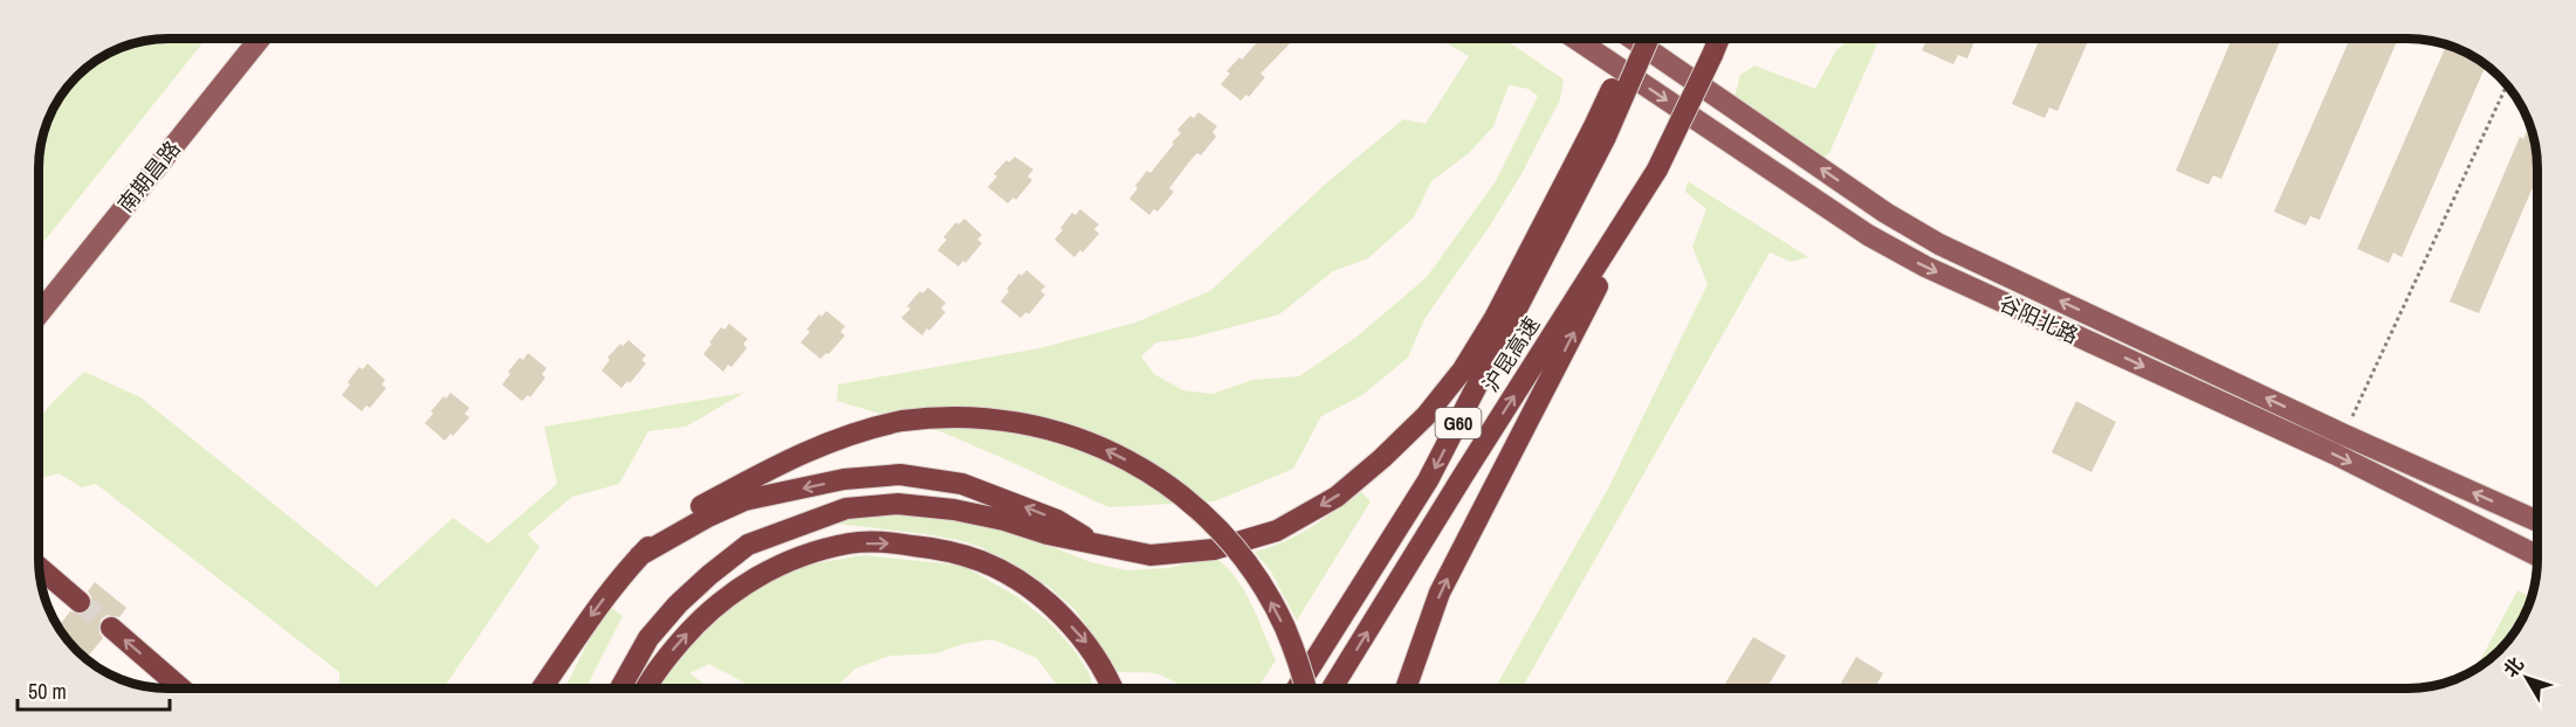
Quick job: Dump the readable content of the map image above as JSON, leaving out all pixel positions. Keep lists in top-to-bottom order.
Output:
{
  "streets": {
    "highway": ["沪昆高速", "G60"],
    "main road": ["南期昌路", "谷阳北路"]
  },
  "scale_bar": "50 m",
  "north": "top left"
}
